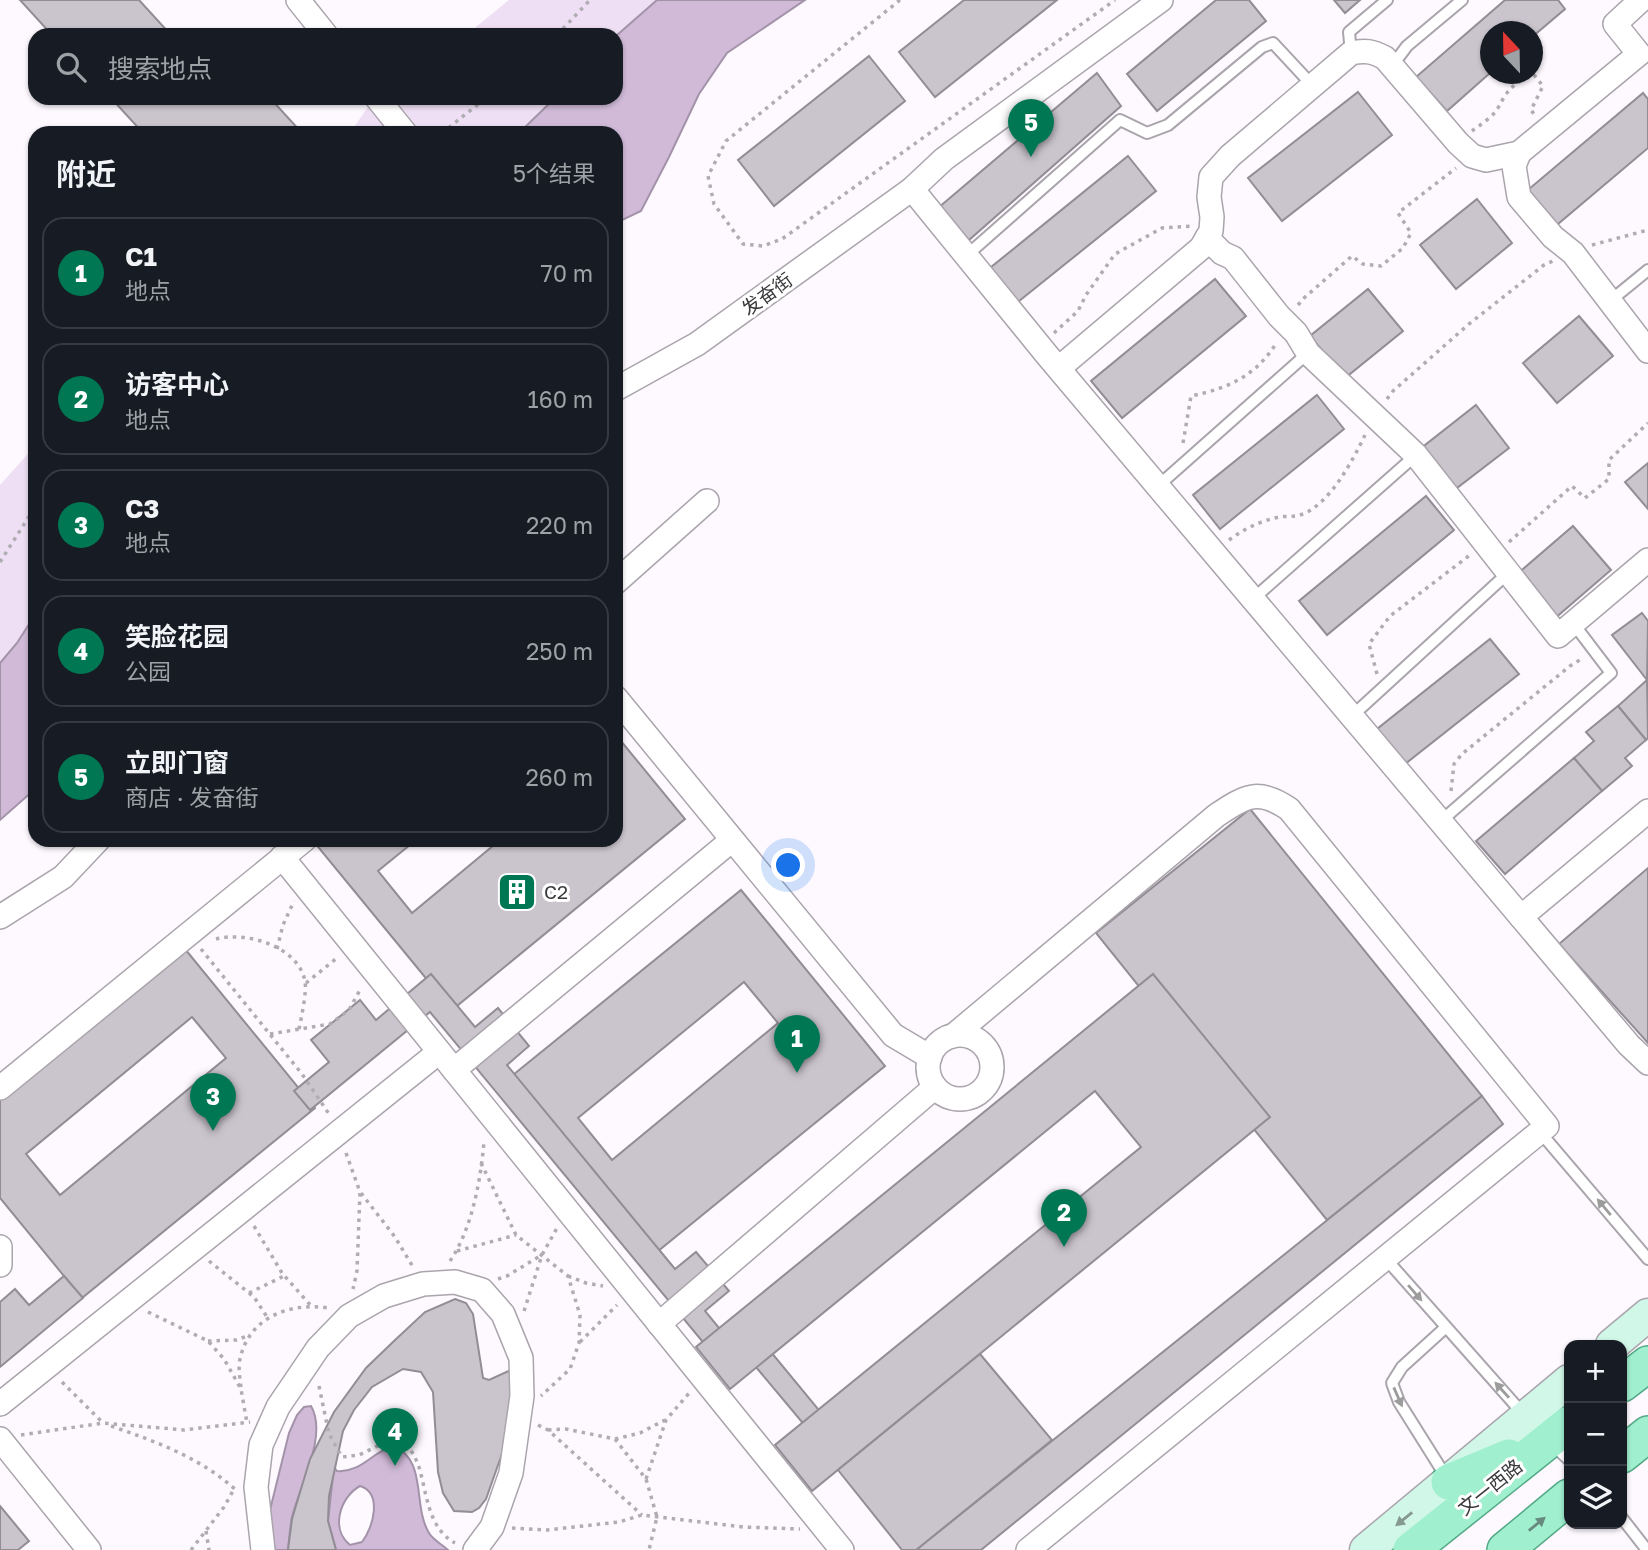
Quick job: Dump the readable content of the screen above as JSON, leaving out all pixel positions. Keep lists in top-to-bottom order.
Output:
{
  "streets": {
    "main road": ["文一西路"],
    "street": ["发奋街"]
  },
  "places": {
    "building": ["C2"]
  },
  "north": "top",
  "page": {
    "search": "搜索地点",
    "pins": [
      "5",
      "1",
      "3",
      "2",
      "4"
    ],
    "heading": ["附近", "5个结果"],
    "list": [
      {
        "mark": "1",
        "name": "C1",
        "note": "地点",
        "value": "70 m"
      },
      {
        "mark": "2",
        "name": "访客中心",
        "note": "地点",
        "value": "160 m"
      },
      {
        "mark": "3",
        "name": "C3",
        "note": "地点",
        "value": "220 m"
      },
      {
        "mark": "4",
        "name": "笑脸花园",
        "note": "公园",
        "value": "250 m"
      },
      {
        "mark": "5",
        "name": "立即门窗",
        "note": "商店 · 发奋街",
        "value": "260 m"
      }
    ],
    "map_buttons": ["+", "−"]
  }
}
